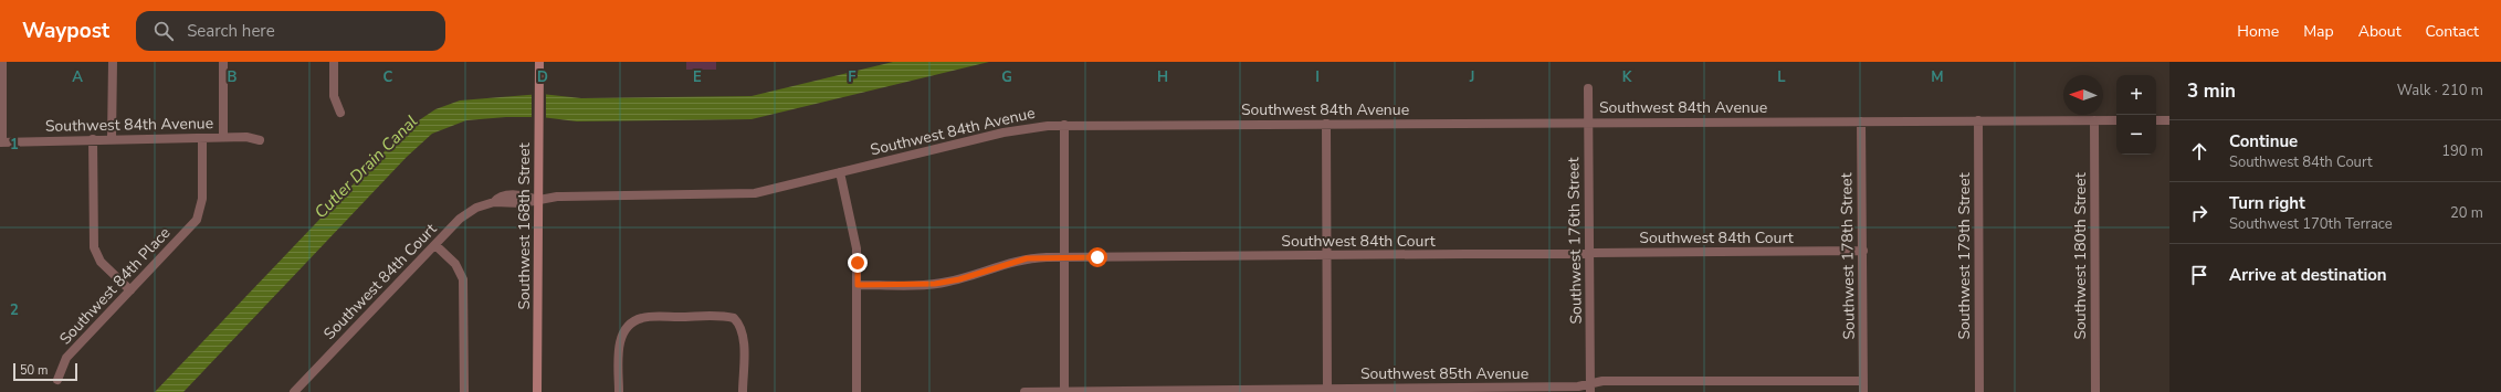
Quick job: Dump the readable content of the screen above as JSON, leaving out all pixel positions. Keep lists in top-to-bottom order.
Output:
{
  "streets": {
    "street": [
      "Southwest 84th Avenue",
      "Southwest 168th Street",
      "Southwest 84th Court",
      "Southwest 176th Street",
      "Southwest 178th Street",
      "Southwest 179th Street",
      "Southwest 180th Street",
      "Southwest 84th Place",
      "Southwest 85th Avenue"
    ]
  },
  "crossings": [
    ["Southwest 84th Avenue", "Southwest 168th Street"],
    ["Southwest 84th Avenue", "Southwest 84th Court"],
    ["Southwest 84th Avenue", "Southwest 176th Street"],
    ["Southwest 84th Avenue", "Southwest 178th Street"],
    ["Southwest 84th Avenue", "Southwest 179th Street"],
    ["Southwest 84th Avenue", "Southwest 180th Street"],
    ["Southwest 84th Avenue", "Southwest 84th Place"],
    ["Southwest 168th Street", "Southwest 84th Court"],
    ["Southwest 84th Court", "Southwest 176th Street"],
    ["Southwest 84th Court", "Southwest 178th Street"],
    ["Southwest 176th Street", "Southwest 85th Avenue"],
    ["Southwest 178th Street", "Southwest 85th Avenue"]
  ],
  "water": ["Cutler Drain Canal"],
  "scale_bar": "50 m",
  "north": "left",
  "page": {
    "header": "Waypost",
    "search": "Search here",
    "nav": [
      "Home",
      "Map",
      "About",
      "Contact"
    ],
    "heading": ["3 min", "Walk · 210 m"],
    "map_buttons": ["+", "−"],
    "list": [
      ["Continue", "Southwest 84th Court", "190 m"],
      ["Turn right", "Southwest 170th Terrace", "20 m"],
      "Arrive at destination"
    ],
    "scale": "50 m"
  },
  "grid": {
    "columns": [
      "A",
      "B",
      "C",
      "D",
      "E",
      "F",
      "G",
      "H",
      "I",
      "J",
      "K",
      "L",
      "M"
    ],
    "rows": ["1", "2"]
  }
}
